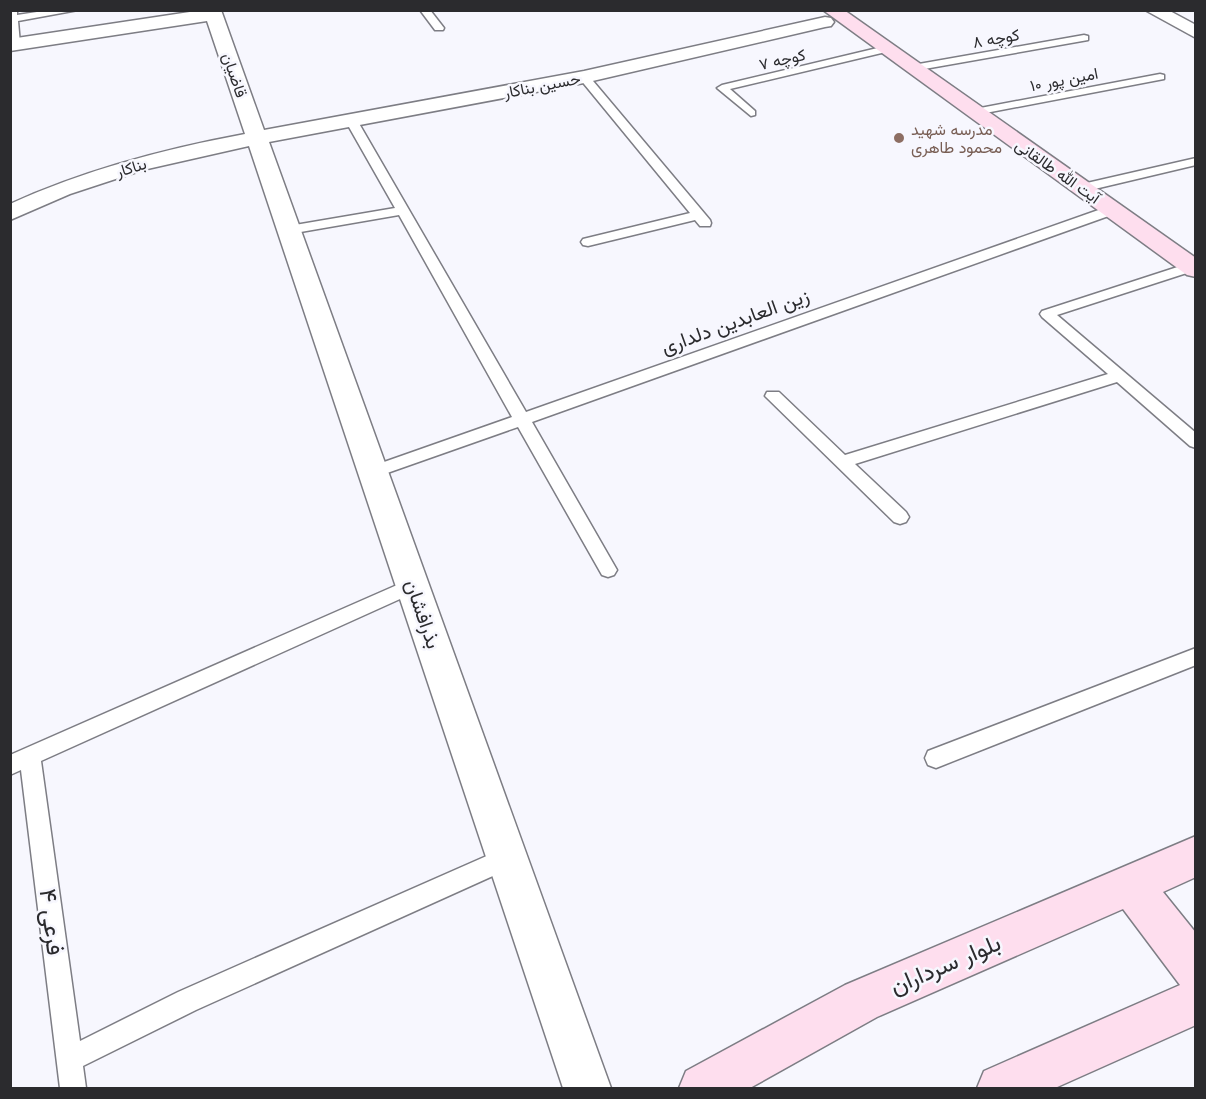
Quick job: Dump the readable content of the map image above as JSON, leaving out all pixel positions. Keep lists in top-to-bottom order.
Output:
{
  "streets": {
    "main road": ["آیت الله طالقانی", "بلوار سرداران"],
    "street": [
      "قاضیان",
      "حسین بناکار",
      "بناکار",
      "بذرافشان"
    ],
    "lane": [
      "کوچه ۸",
      "کوچه ۷",
      "امین پور ۱۰",
      "زین العابدین دلداری",
      "فرعی ۴"
    ]
  },
  "crossings": [
    ["کوچه ۸", "آیت الله طالقانی"],
    ["کوچه ۷", "آیت الله طالقانی"],
    ["قاضیان", "حسین بناکار"],
    ["قاضیان", "بناکار"],
    ["قاضیان", "بذرافشان"],
    ["امین پور ۱۰", "آیت الله طالقانی"],
    ["حسین بناکار", "بناکار"],
    ["حسین بناکار", "آیت الله طالقانی"],
    ["حسین بناکار", "بذرافشان"],
    ["بناکار", "بذرافشان"],
    ["آیت الله طالقانی", "زین العابدین دلداری"],
    ["زین العابدین دلداری", "بذرافشان"]
  ],
  "places": ["مدرسه شهید محمود طاهری"]
}
